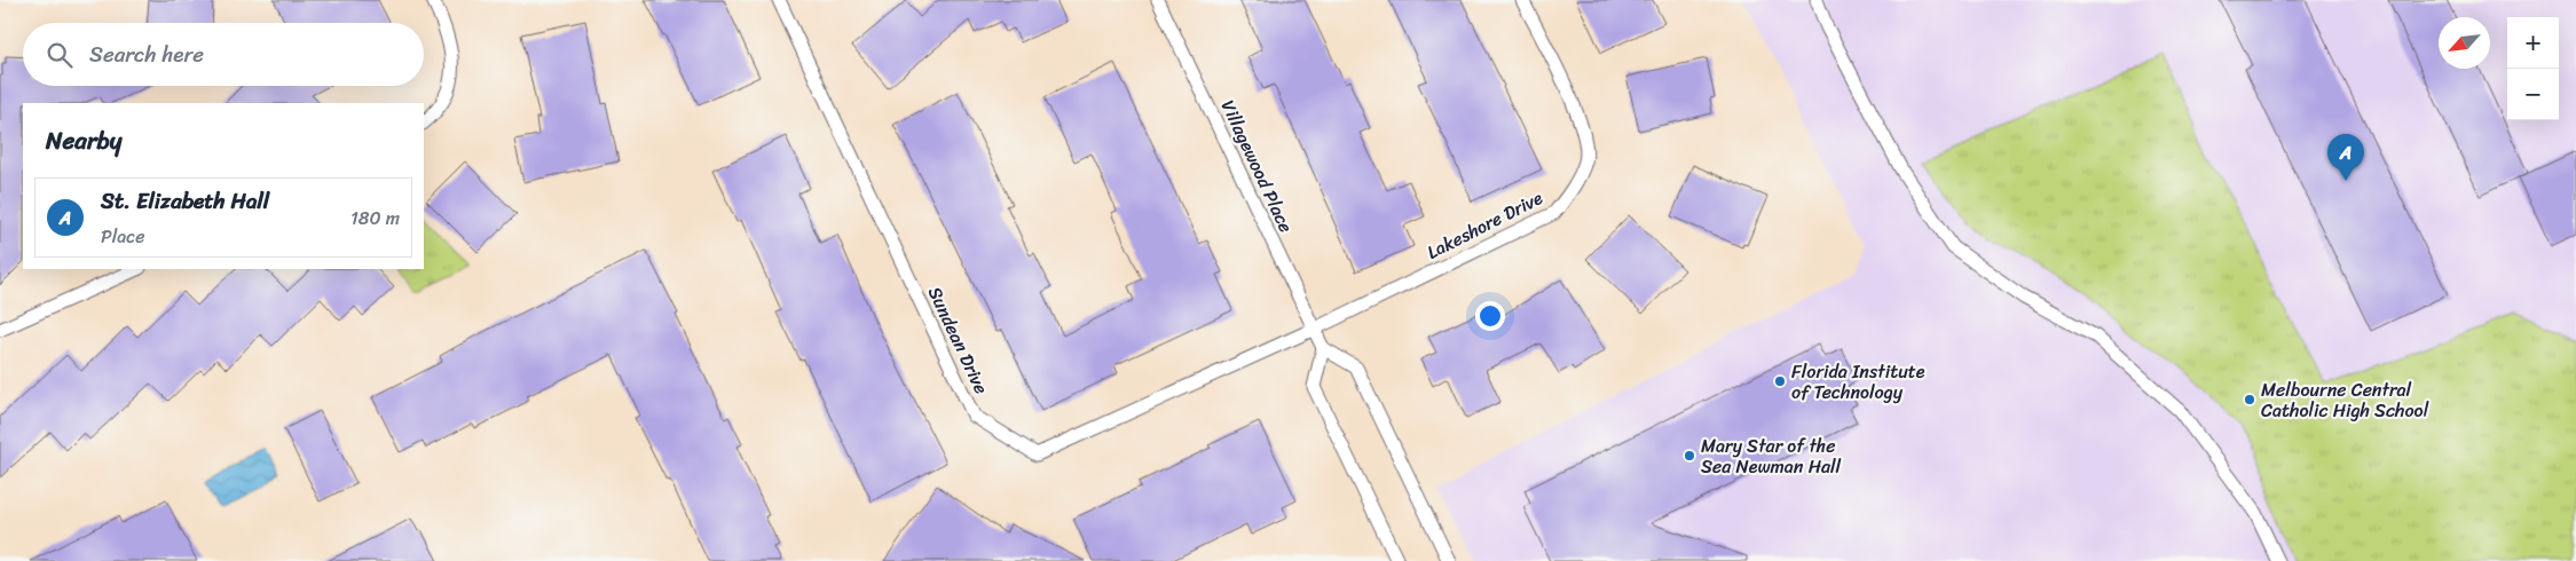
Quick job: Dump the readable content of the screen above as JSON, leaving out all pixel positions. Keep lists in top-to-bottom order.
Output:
{
  "streets": {
    "lane": ["Villagewood Place", "Lakeshore Drive", "Sundean Drive"]
  },
  "crossings": [
    ["Villagewood Place", "Lakeshore Drive"],
    ["Villagewood Place", "Sundean Drive"],
    ["Lakeshore Drive", "Sundean Drive"]
  ],
  "places": ["Florida Institute of Technology", "Melbourne Central Catholic High School", "Mary Star of the Sea Newman Hall"],
  "north": "bottom left",
  "page": {
    "map_buttons": ["+", "−"],
    "search": "Search here",
    "heading": "Nearby",
    "pins": "A",
    "list": [
      {
        "mark": "A",
        "name": "St. Elizabeth Hall",
        "note": "Place",
        "value": "180 m"
      }
    ]
  }
}
